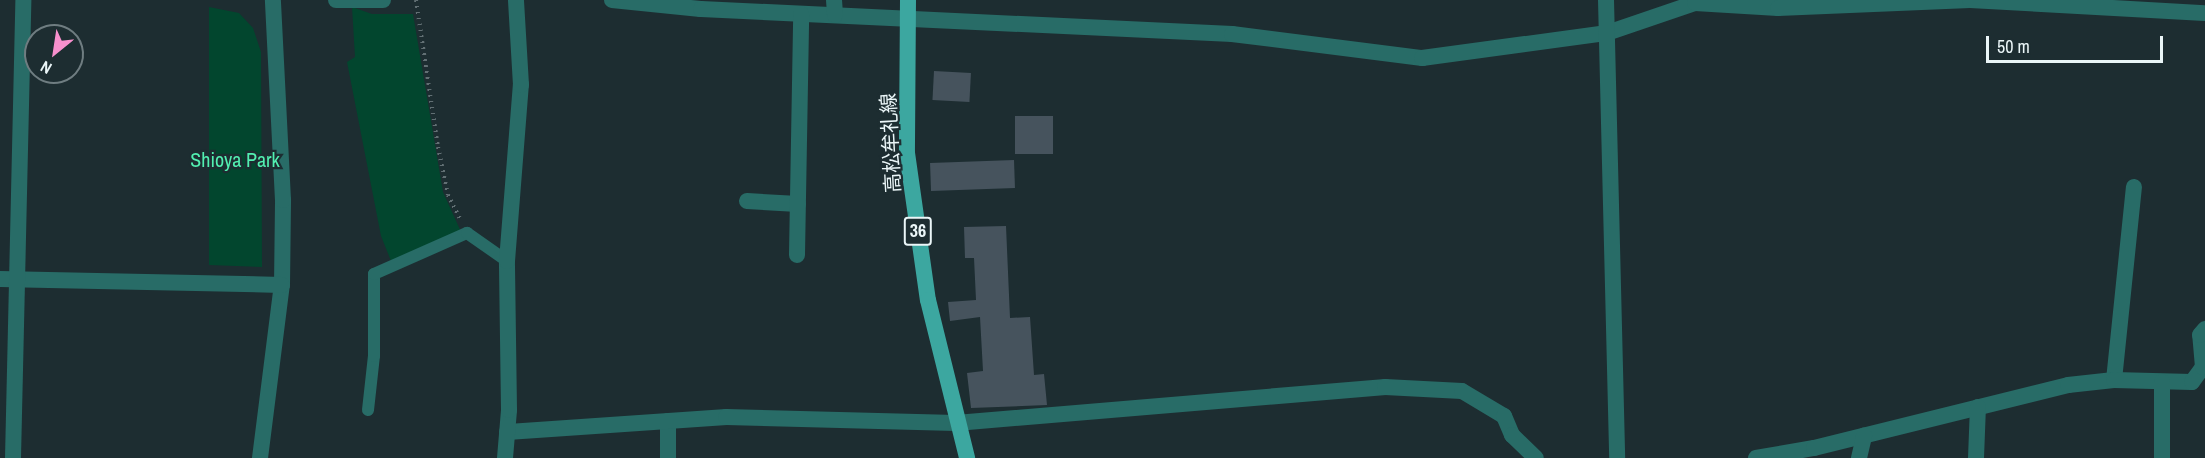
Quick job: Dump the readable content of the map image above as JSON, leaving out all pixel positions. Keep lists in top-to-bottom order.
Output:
{
  "streets": {
    "main road": ["高松牟礼線", "36"]
  },
  "parks": ["Shioya Park"],
  "scale_bar": "50 m",
  "north": "bottom left"
}
